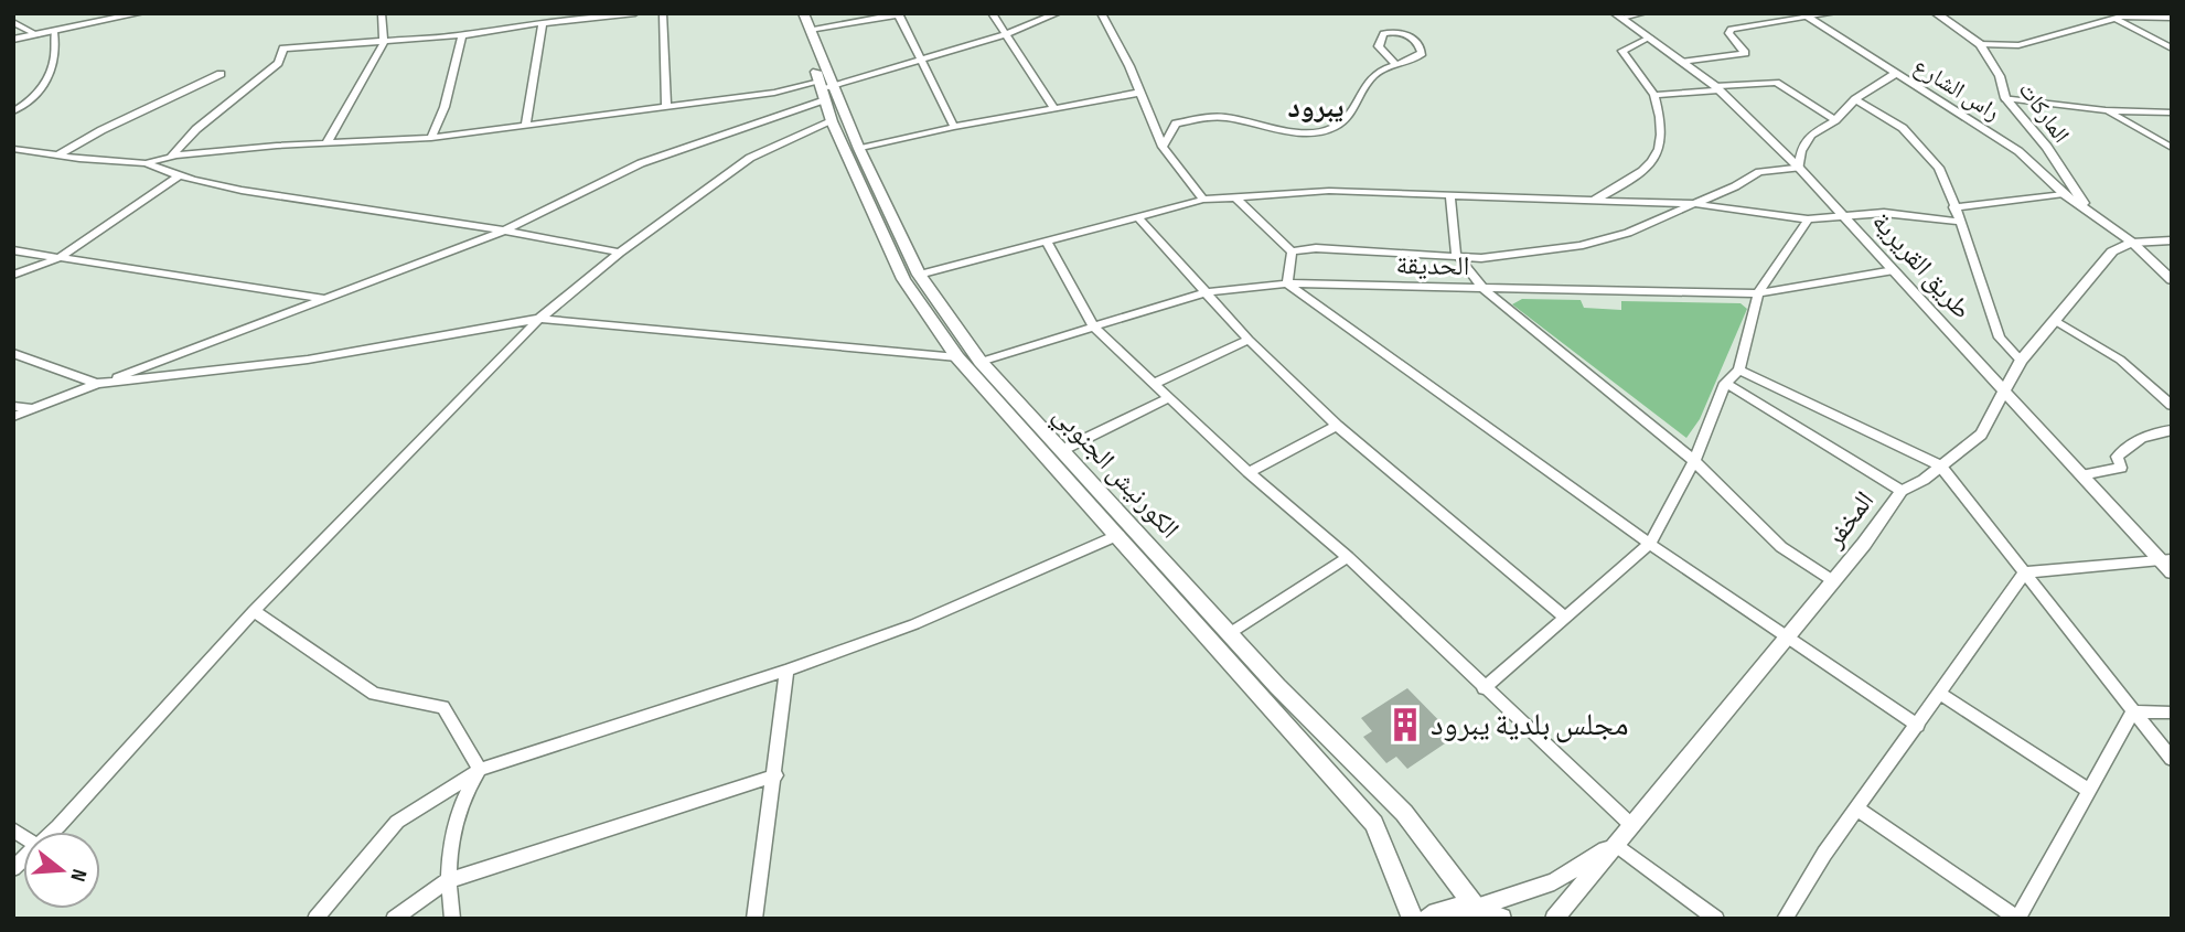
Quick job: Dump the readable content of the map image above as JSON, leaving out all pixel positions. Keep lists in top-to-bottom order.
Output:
{
  "streets": {
    "main road": ["الكورنيش الجنوبي"],
    "street": [
      "راس الشارع",
      "الماركات",
      "الحديقة",
      "طريق القريرية",
      "المخفر"
    ]
  },
  "crossings": [
    ["راس الشارع", "الماركات"],
    ["الحديقة", "طريق القريرية"],
    ["الحديقة", "الكورنيش الجنوبي"],
    ["طريق القريرية", "المخفر"]
  ],
  "districts": ["يبرود"],
  "places": {
    "building": ["مجلس بلدية يبرود"]
  },
  "north": "right"
}
